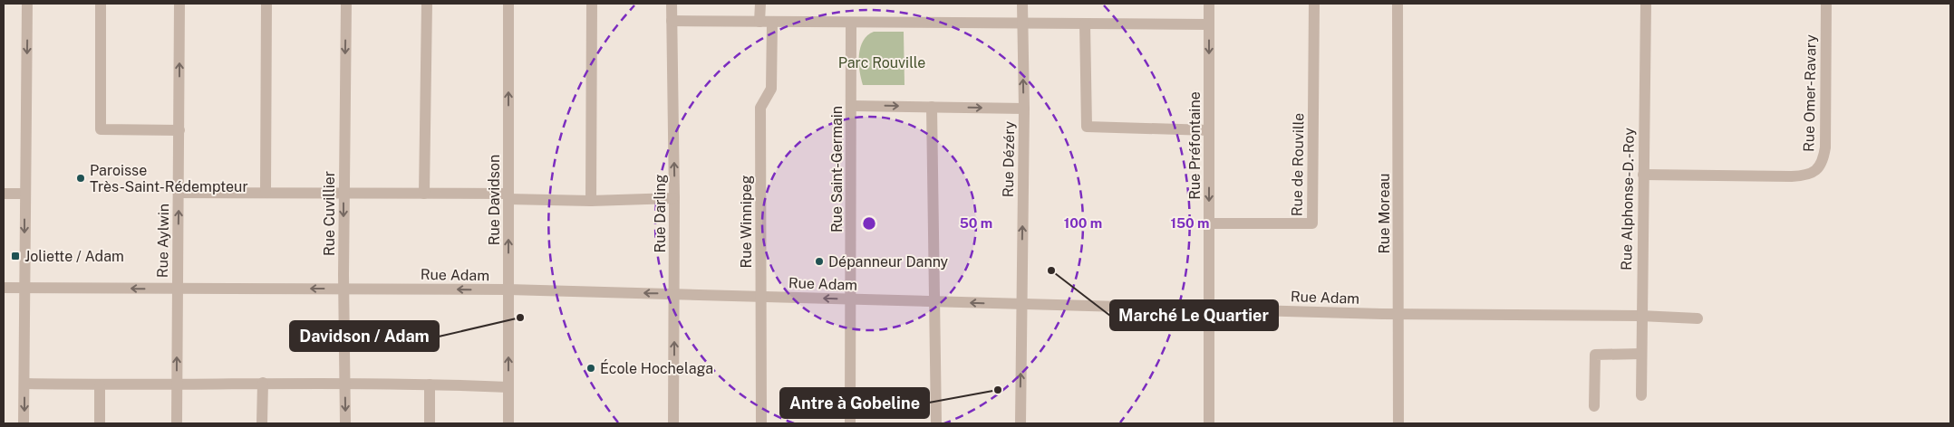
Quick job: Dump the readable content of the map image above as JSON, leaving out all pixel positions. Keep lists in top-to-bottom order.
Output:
{
  "streets": {
    "street": [
      "Rue Omer-Ravary",
      "Rue Préfontaine",
      "Rue Dézéry",
      "Rue de Rouville",
      "Rue Saint-Germain",
      "Rue Alphonse-D.-Roy",
      "Rue Davidson",
      "Rue Cuvillier",
      "Rue Darling",
      "Rue Moreau",
      "Rue Winnipeg",
      "Rue Aylwin",
      "Rue Adam"
    ]
  },
  "crossings": [
    ["Rue Omer-Ravary", "Rue Alphonse-D.-Roy"],
    ["Rue Préfontaine", "Rue de Rouville"],
    ["Rue Préfontaine", "Rue Adam"],
    ["Rue Dézéry", "Rue Adam"],
    ["Rue Saint-Germain", "Rue Adam"],
    ["Rue Alphonse-D.-Roy", "Rue Adam"],
    ["Rue Davidson", "Rue Adam"],
    ["Rue Cuvillier", "Rue Adam"],
    ["Rue Darling", "Rue Adam"],
    ["Rue Moreau", "Rue Adam"],
    ["Rue Winnipeg", "Rue Adam"],
    ["Rue Aylwin", "Rue Adam"]
  ],
  "one_way": ["Rue Préfontaine"],
  "parks": ["Parc Rouville"],
  "places": {
    "other": [
      "Paroisse Très-Saint-Rédempteur",
      "Dépanneur Danny",
      "Marché Le Quartier",
      "Davidson / Adam",
      "École Hochelaga",
      "Antre à Gobeline"
    ],
    "transit": ["Joliette / Adam"]
  },
  "rings": ["50 m", "100 m", "150 m"]
}
